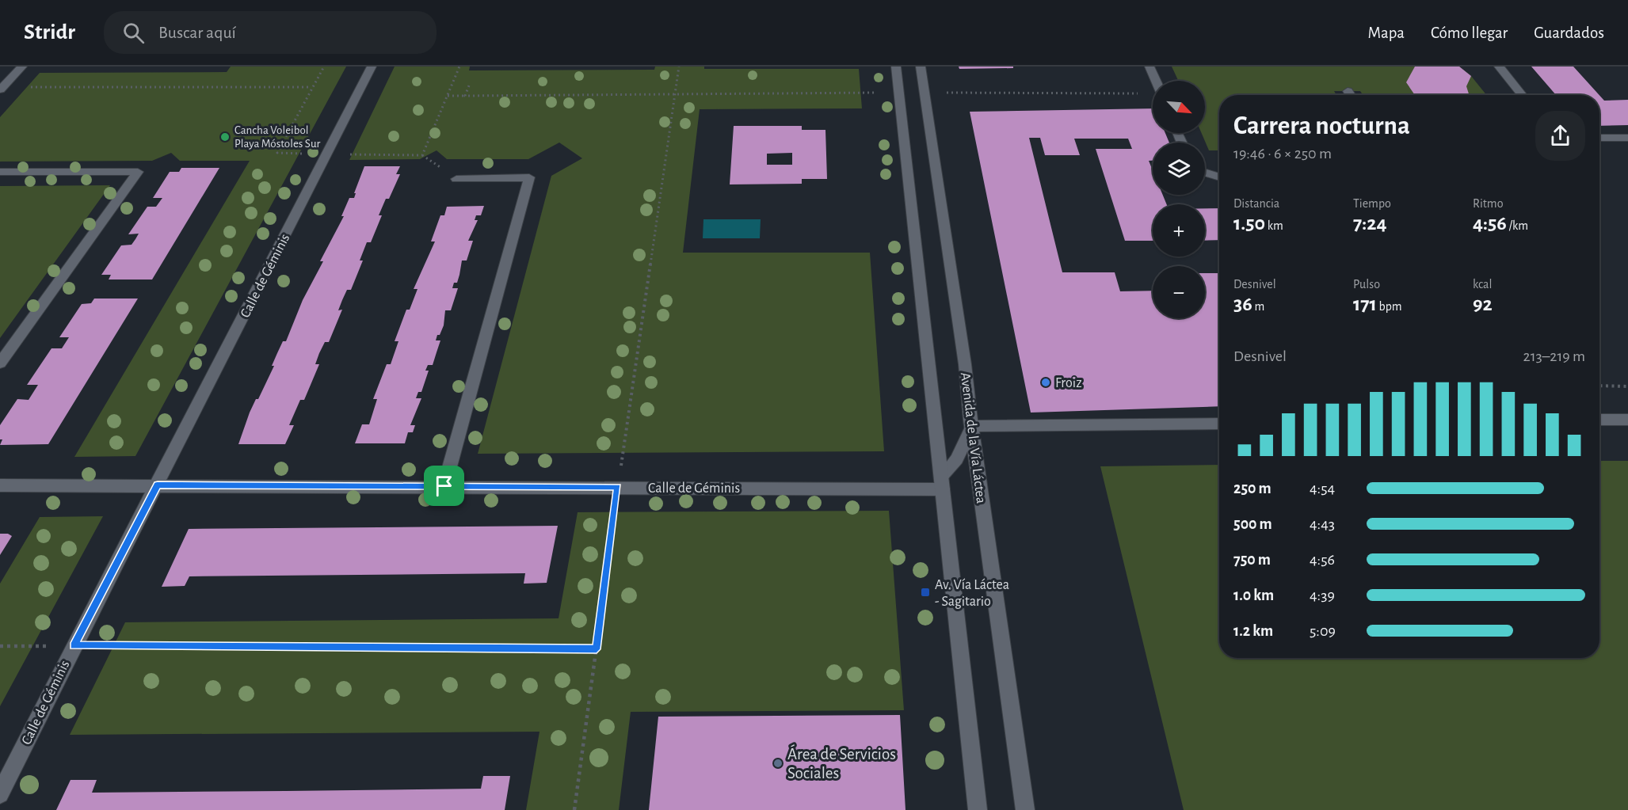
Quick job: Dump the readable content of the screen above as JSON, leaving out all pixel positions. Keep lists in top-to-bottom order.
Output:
{
  "streets": {
    "street": ["Calle de Géminis", "Avenida de la Vía Láctea"]
  },
  "places": {
    "other": ["Cancha Voleibol Playa Móstoles Sur", "Froiz", "Área de Servicios Sociales"],
    "transit": ["Av. Vía Láctea - Sagitario"]
  },
  "north": "bottom right",
  "page": {
    "header": "Stridr",
    "search": "Buscar aquí",
    "nav": ["Mapa", "Cómo llegar", "Guardados"],
    "map_buttons": ["+", "−"],
    "heading": ["Carrera nocturna", "19:46 · 6 × 250 m"],
    "stats": [
      ["Distancia", "1.50 km"],
      ["Tiempo", "7:24"],
      ["Ritmo", "4:56 /km"],
      ["Desnivel", "36 m"],
      ["Pulso", "171 bpm"],
      ["kcal", "92"]
    ],
    "chart": ["Desnivel", "213–219 m"],
    "list": [
      {
        "name": "250 m",
        "note": "4:54"
      },
      {
        "name": "500 m",
        "note": "4:43"
      },
      {
        "name": "750 m",
        "note": "4:56"
      },
      {
        "name": "1.0 km",
        "note": "4:39"
      },
      {
        "name": "1.2 km",
        "note": "5:09"
      }
    ]
  }
}
